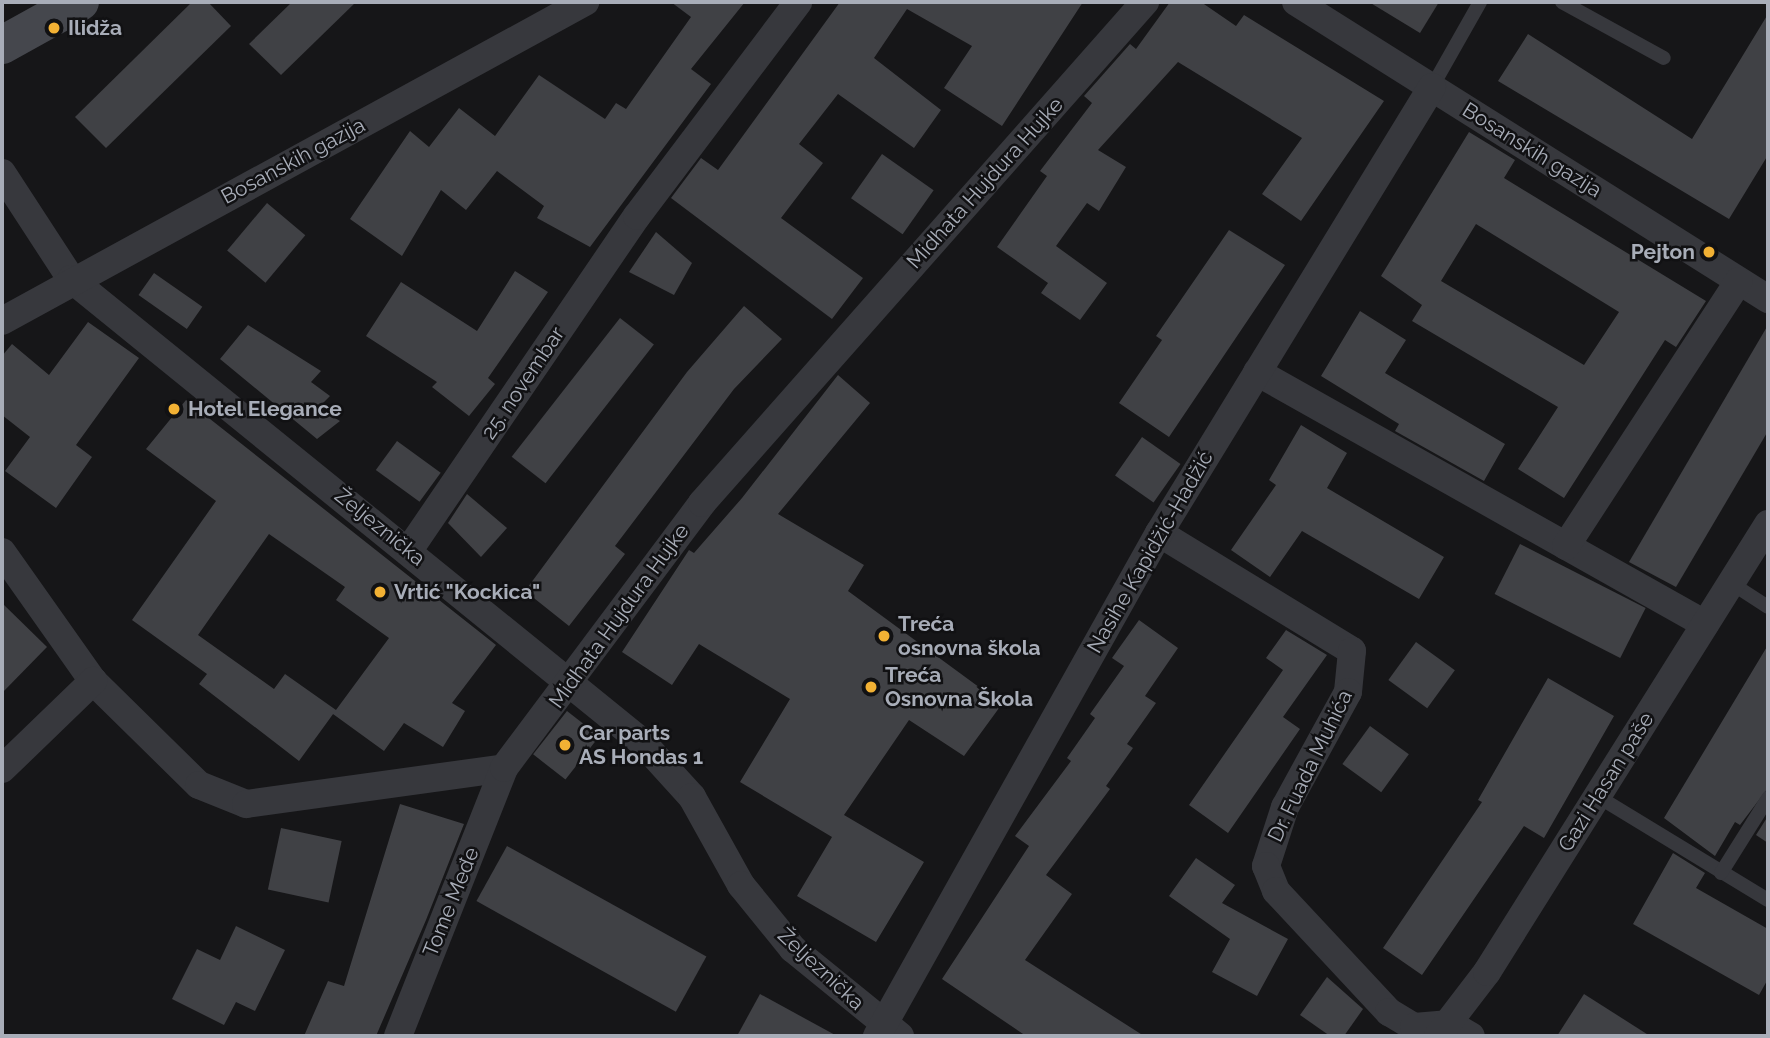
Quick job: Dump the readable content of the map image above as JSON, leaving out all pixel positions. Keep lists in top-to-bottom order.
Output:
{
  "streets": {
    "street": [
      "Bosanskih gazija",
      "Midhata Hujdura Hujke",
      "25. novembar",
      "Željeznička",
      "Nasihe Kapidžić-Hadžić",
      "Dr. Fuada Muhića",
      "Gazi Hasan paše",
      "Tome Međe"
    ]
  },
  "crossings": [
    ["Bosanskih gazija", "Željeznička"],
    ["Bosanskih gazija", "Nasihe Kapidžić-Hadžić"],
    ["Midhata Hujdura Hujke", "Željeznička"],
    ["Midhata Hujdura Hujke", "Tome Međe"],
    ["25. novembar", "Željeznička"],
    ["Željeznička", "Nasihe Kapidžić-Hadžić"],
    ["Nasihe Kapidžić-Hadžić", "Dr. Fuada Muhića"],
    ["Dr. Fuada Muhića", "Gazi Hasan paše"]
  ],
  "places": [
    "Ilidža",
    "Pejton",
    "Hotel Elegance",
    "Vrtić \"Kockica\"",
    "Treća osnovna škola",
    "Treća Osnovna Škola",
    "Car parts AS Hondas 1"
  ]
}
